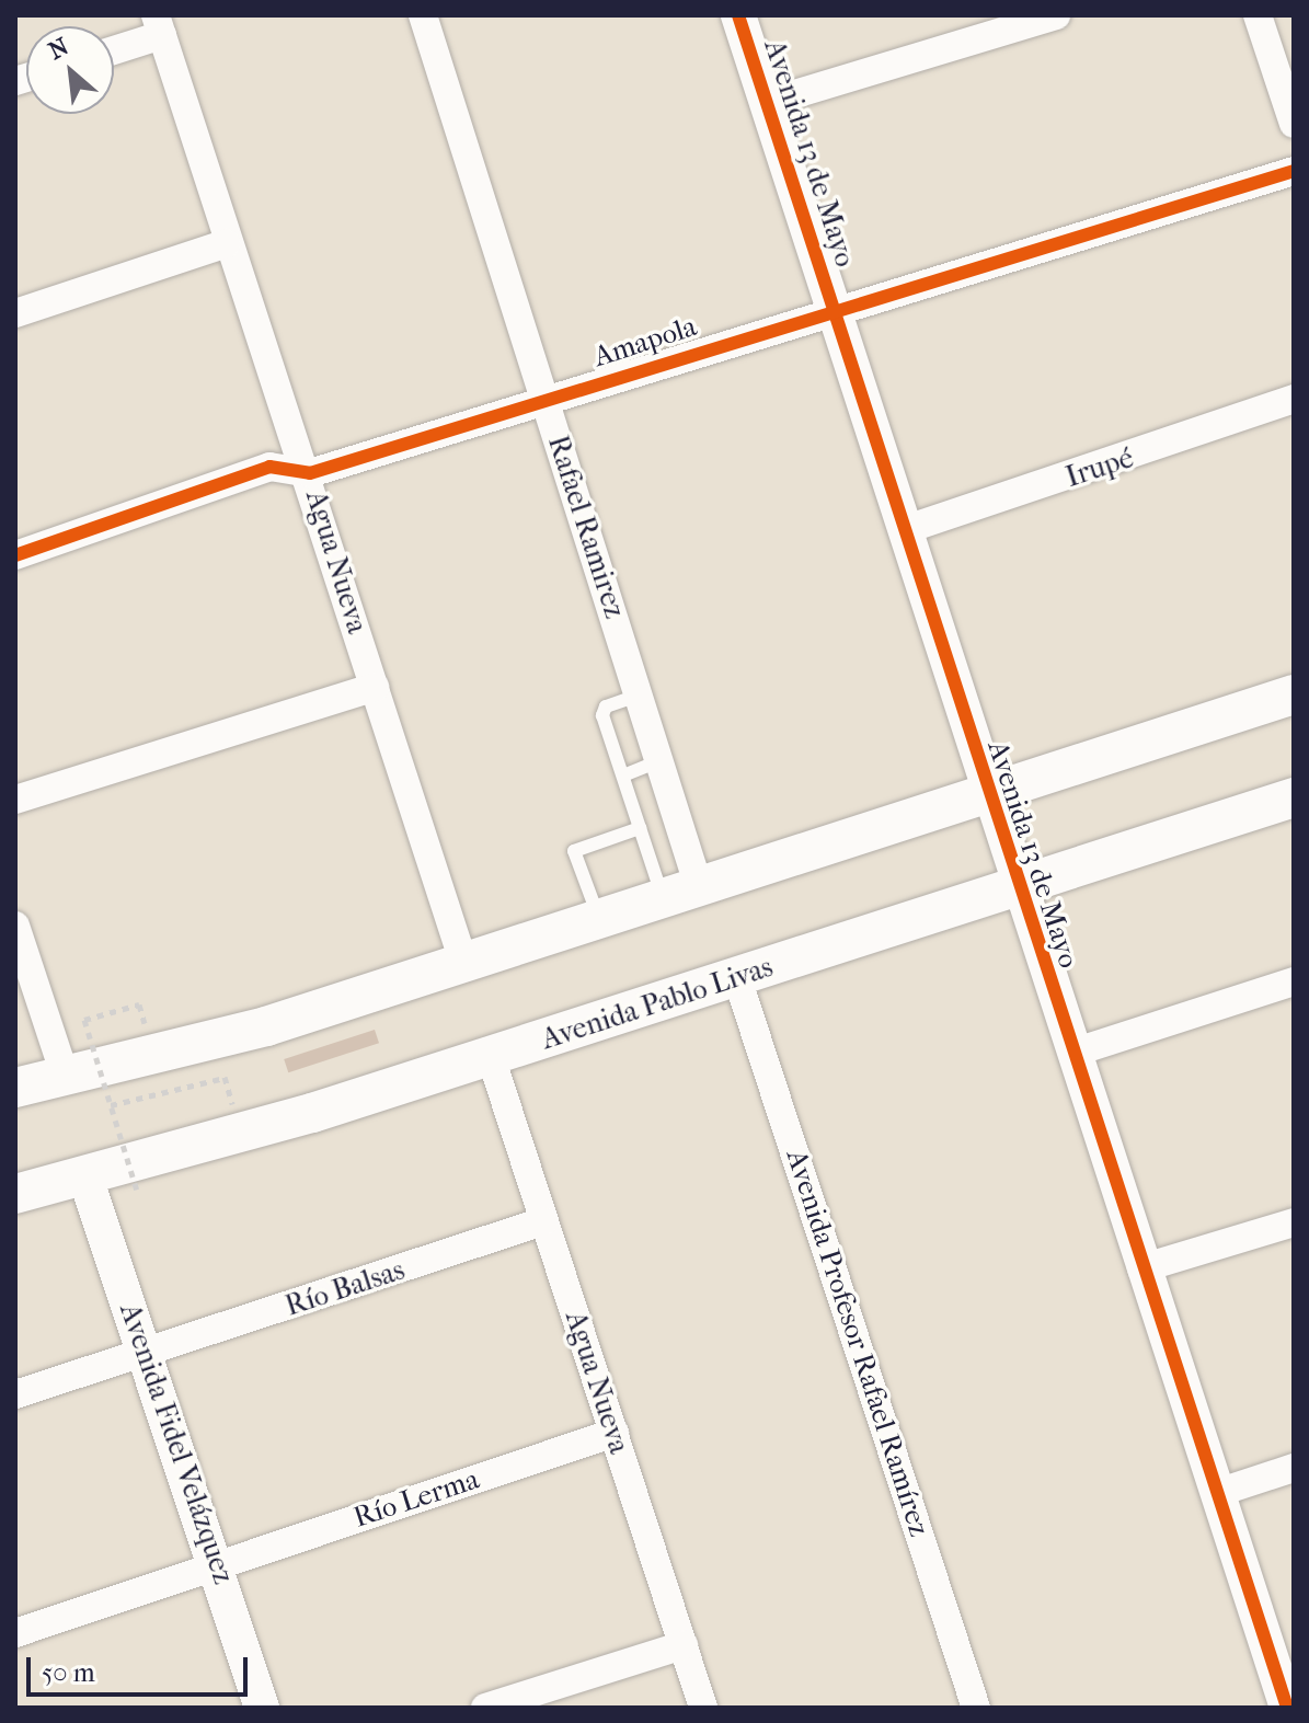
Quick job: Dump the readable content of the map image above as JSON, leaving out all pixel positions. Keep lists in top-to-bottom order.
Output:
{
  "streets": {
    "main road": ["Avenida Pablo Livas"],
    "street": [
      "Avenida 13 de Mayo",
      "Amapola",
      "Irupé",
      "Rafael Ramirez",
      "Agua Nueva",
      "Río Balsas",
      "Avenida Profesor Rafael Ramírez",
      "Avenida Fidel Velázquez",
      "Río Lerma"
    ]
  },
  "crossings": [
    ["Avenida 13 de Mayo", "Amapola"],
    ["Avenida 13 de Mayo", "Irupé"],
    ["Avenida 13 de Mayo", "Avenida Pablo Livas"],
    ["Amapola", "Rafael Ramirez"],
    ["Amapola", "Agua Nueva"],
    ["Agua Nueva", "Avenida Pablo Livas"],
    ["Agua Nueva", "Río Balsas"],
    ["Agua Nueva", "Río Lerma"],
    ["Avenida Pablo Livas", "Avenida Profesor Rafael Ramírez"],
    ["Avenida Pablo Livas", "Avenida Fidel Velázquez"],
    ["Río Balsas", "Avenida Fidel Velázquez"],
    ["Avenida Fidel Velázquez", "Río Lerma"]
  ],
  "scale_bar": "50 m",
  "north": "top left"
}
